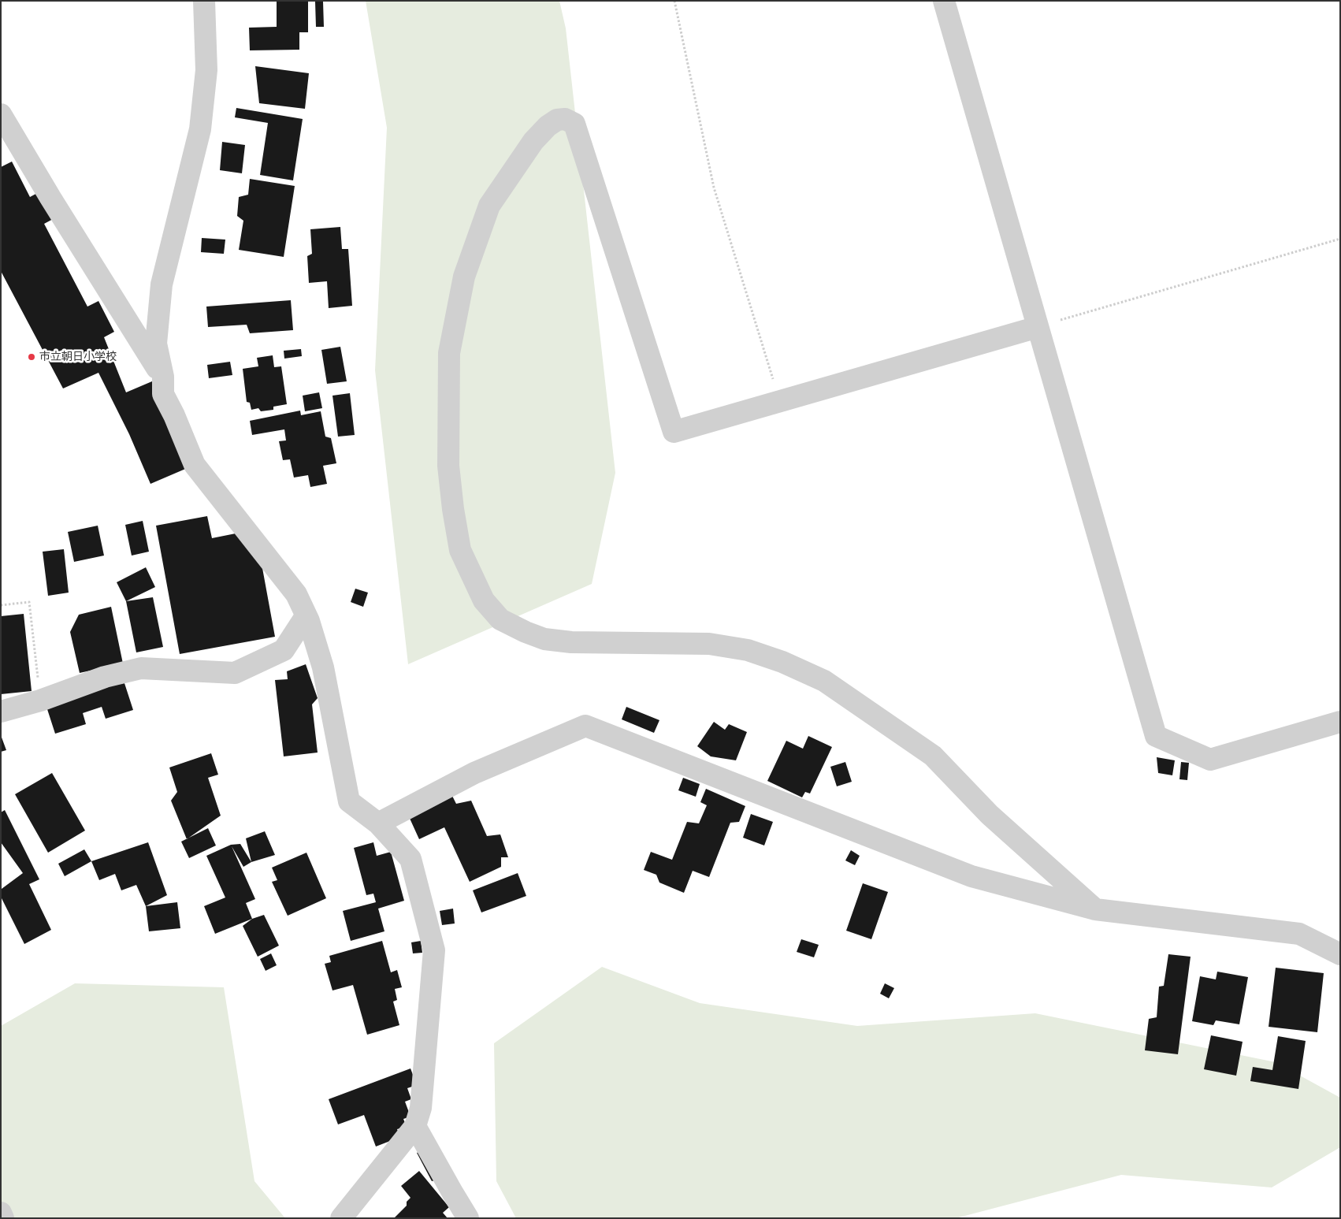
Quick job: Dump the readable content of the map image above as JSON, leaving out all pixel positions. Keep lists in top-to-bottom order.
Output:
{
  "places": ["市立朝日小学校"]
}
